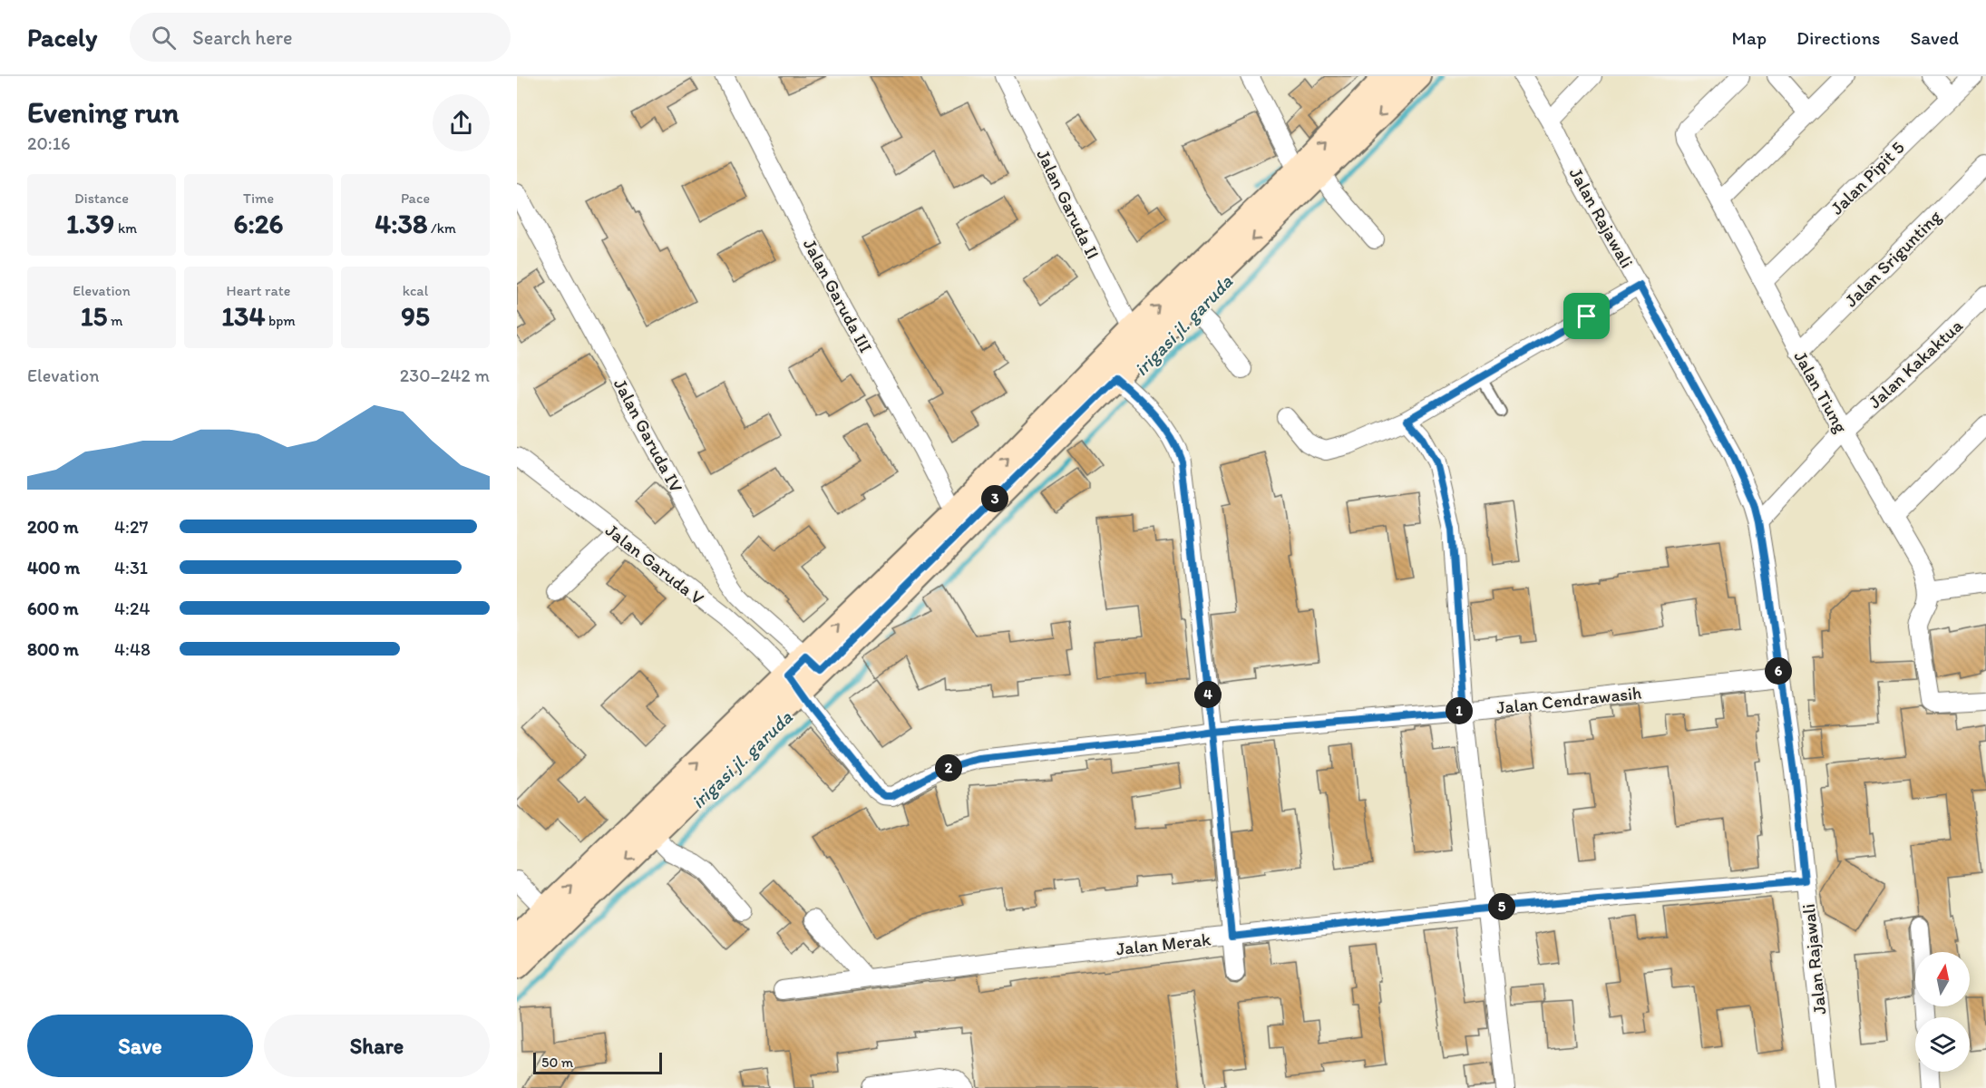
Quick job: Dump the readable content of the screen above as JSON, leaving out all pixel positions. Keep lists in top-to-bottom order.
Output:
{
  "streets": {
    "street": [
      "Jalan Pipit 5",
      "Jalan Garuda II",
      "Jalan Rajawali",
      "Jalan Srigunting",
      "Jalan Garuda III",
      "Jalan Kakaktua",
      "Jalan Tiung",
      "Jalan Garuda IV",
      "Jalan Garuda V",
      "Jalan Cendrawasih",
      "Jalan Merak"
    ]
  },
  "crossings": [
    ["Jalan Pipit 5", "Jalan Tiung"],
    ["Jalan Rajawali", "Jalan Kakaktua"],
    ["Jalan Rajawali", "Jalan Cendrawasih"],
    ["Jalan Rajawali", "Jalan Merak"],
    ["Jalan Srigunting", "Jalan Tiung"],
    ["Jalan Kakaktua", "Jalan Tiung"],
    ["Jalan Garuda V", "Jalan Cendrawasih"]
  ],
  "water": ["irigasi jl. garuda"],
  "scale_bar": "50 m",
  "north": "top",
  "page": {
    "header": "Pacely",
    "search": "Search here",
    "nav": ["Map", "Directions", "Saved"],
    "heading": ["Evening run", "20:16"],
    "stats": [
      ["Distance", "1.39 km"],
      ["Time", "6:26"],
      ["Pace", "4:38 /km"],
      ["Elevation", "15 m"],
      ["Heart rate", "134 bpm"],
      ["kcal", "95"]
    ],
    "chart": ["Elevation", "230–242 m"],
    "pins": [
      "3",
      "6",
      "4",
      "1",
      "2",
      "5"
    ],
    "list": [
      {
        "name": "200 m",
        "note": "4:27"
      },
      {
        "name": "400 m",
        "note": "4:31"
      },
      {
        "name": "600 m",
        "note": "4:24"
      },
      {
        "name": "800 m",
        "note": "4:48"
      }
    ],
    "buttons": ["Save", "Share"],
    "scale": "50 m"
  }
}
